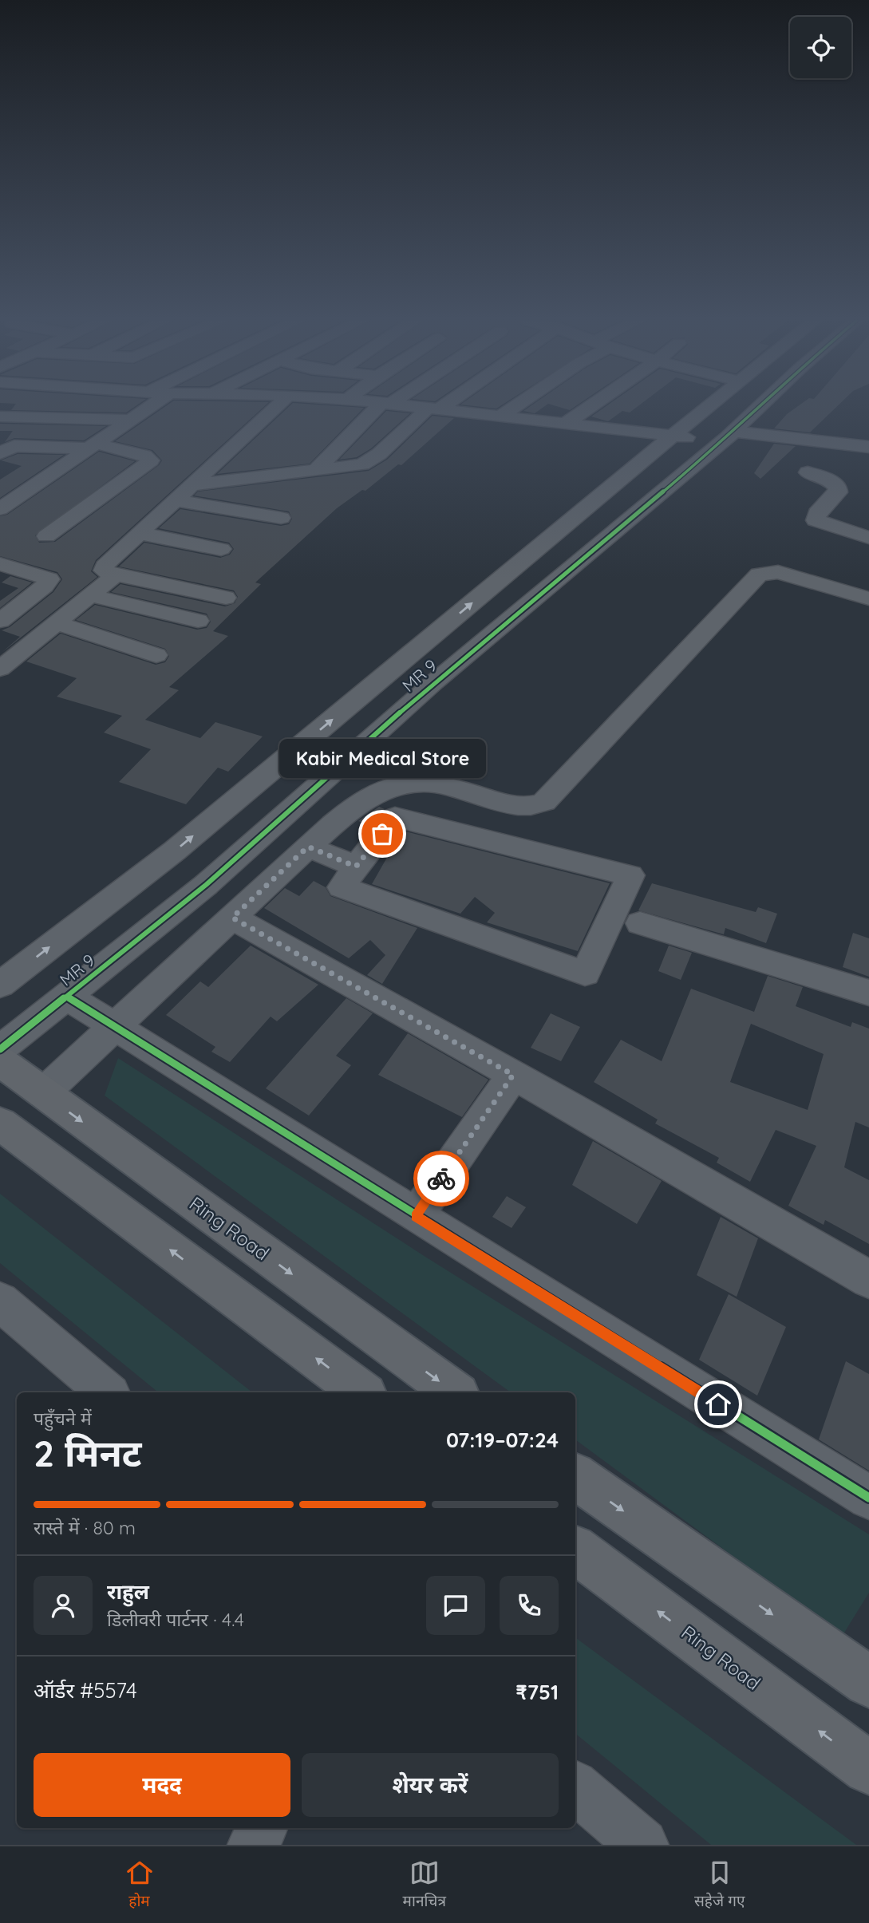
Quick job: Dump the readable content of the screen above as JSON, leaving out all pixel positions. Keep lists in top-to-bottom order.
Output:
{
  "streets": {
    "main road": ["Ring Road"],
    "street": ["MR 9"]
  },
  "places": ["Kabir Medical Store"],
  "page": {
    "bubble": "Kabir Medical Store",
    "heading": ["2 मिनट", "पहुँचने में", "07:19–07:24"],
    "panel": [
      "राहुल",
      "डिलीवरी पार्टनर · 4.4",
      "ऑर्डर #5574",
      "₹751"
    ],
    "bar": "रास्ते में · 80 m",
    "buttons": ["मदद", "शेयर करें"],
    "tabs": ["होम", "मानचित्र", "सहेजे गए"]
  }
}
